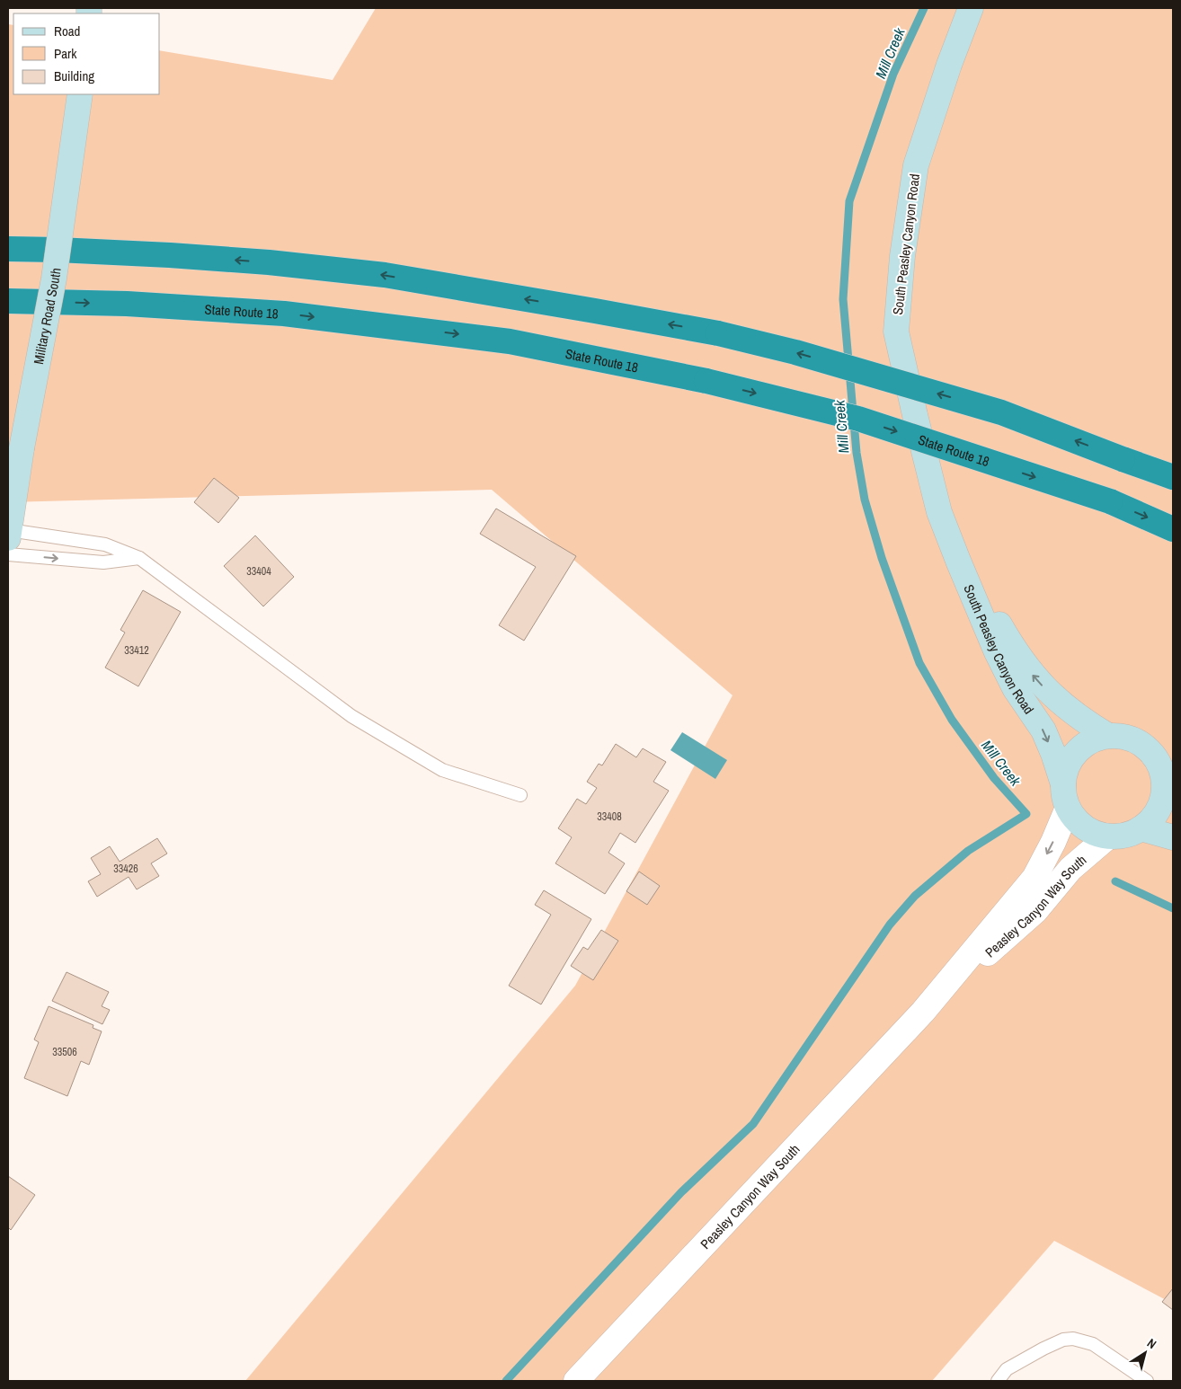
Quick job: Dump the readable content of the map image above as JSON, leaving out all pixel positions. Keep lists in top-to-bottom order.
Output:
{
  "streets": {
    "highway": ["State Route 18"],
    "main road": ["South Peasley Canyon Road", "Military Road South"],
    "street": ["Peasley Canyon Way South"]
  },
  "crossings": [
    ["South Peasley Canyon Road", "Peasley Canyon Way South"]
  ],
  "water": ["Mill Creek"],
  "house_numbers": [
    "33404",
    "33412",
    "33408",
    "33426",
    "33506"
  ],
  "legend": ["Road", "Park", "Building"],
  "north": "top right"
}
